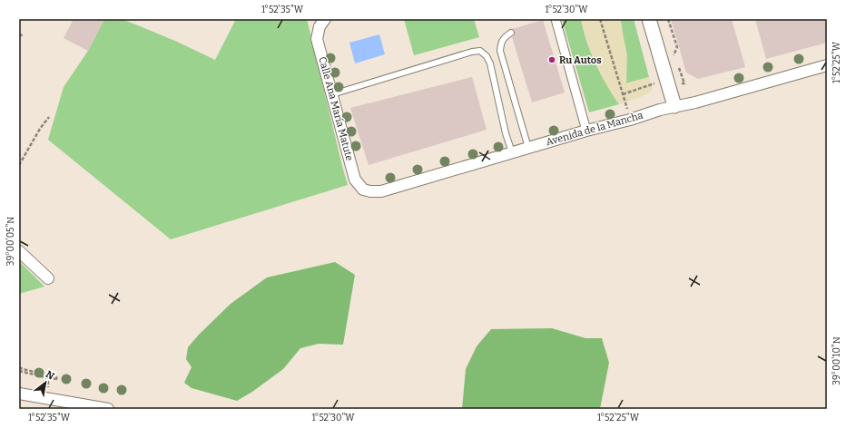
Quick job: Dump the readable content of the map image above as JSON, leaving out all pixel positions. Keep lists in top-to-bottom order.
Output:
{
  "streets": {
    "street": ["Calle Ana María Matute", "Avenida de la Mancha"]
  },
  "crossings": [
    ["Calle Ana María Matute", "Avenida de la Mancha"]
  ],
  "places": ["Ru Autos"],
  "north": "top right",
  "coordinates": [
    "1°52'35\"W",
    "1°52'30\"W",
    "1°52'25\"W",
    "39°00'05\"N",
    "39°00'10\"N"
  ]
}
